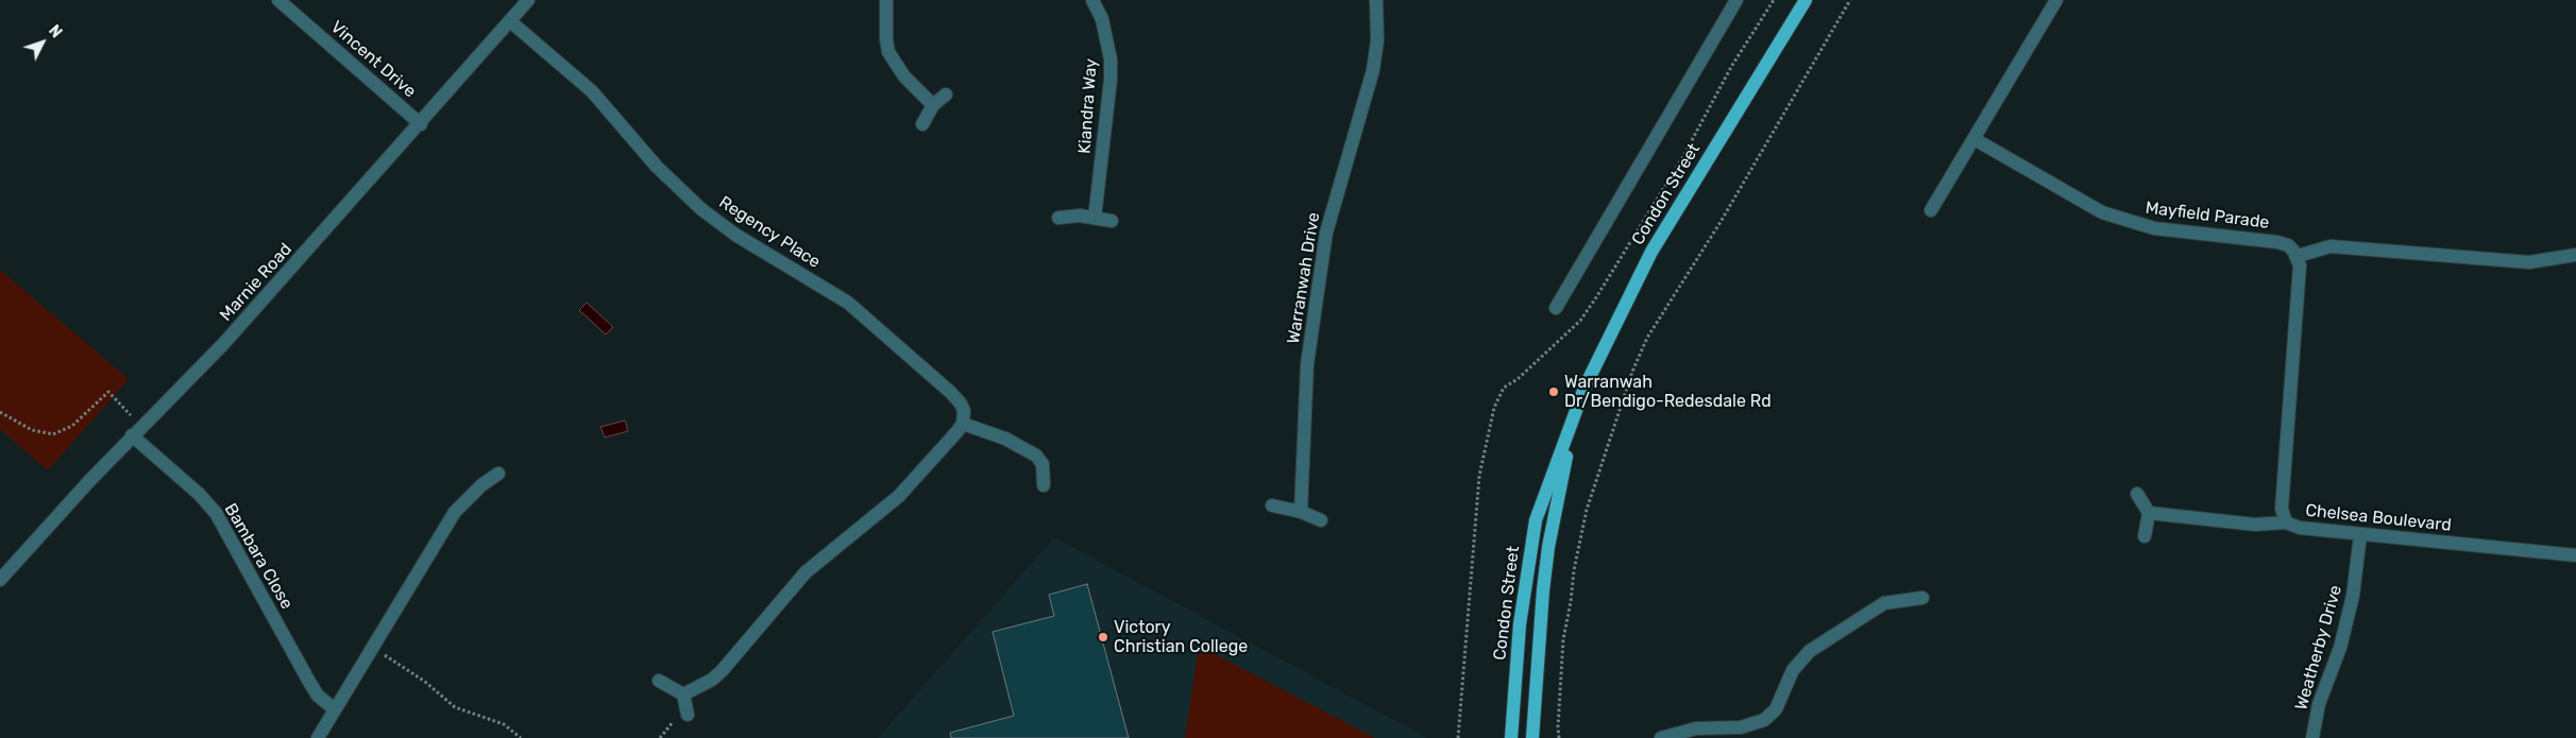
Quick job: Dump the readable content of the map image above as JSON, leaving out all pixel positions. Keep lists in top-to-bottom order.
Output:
{
  "streets": {
    "main road": ["Condon Street"],
    "street": [
      "Vincent Drive",
      "Kiandra Way",
      "Mayfield Parade",
      "Regency Place",
      "Warranwah Drive",
      "Marnie Road",
      "Chelsea Boulevard",
      "Bambara Close",
      "Weatherby Drive"
    ]
  },
  "crossings": [
    ["Vincent Drive", "Marnie Road"],
    ["Mayfield Parade", "Chelsea Boulevard"],
    ["Regency Place", "Marnie Road"],
    ["Marnie Road", "Bambara Close"],
    ["Chelsea Boulevard", "Weatherby Drive"]
  ],
  "places": ["Warranwah Dr/Bendigo-Redesdale Rd", "Victory Christian College"],
  "north": "top right"
}
